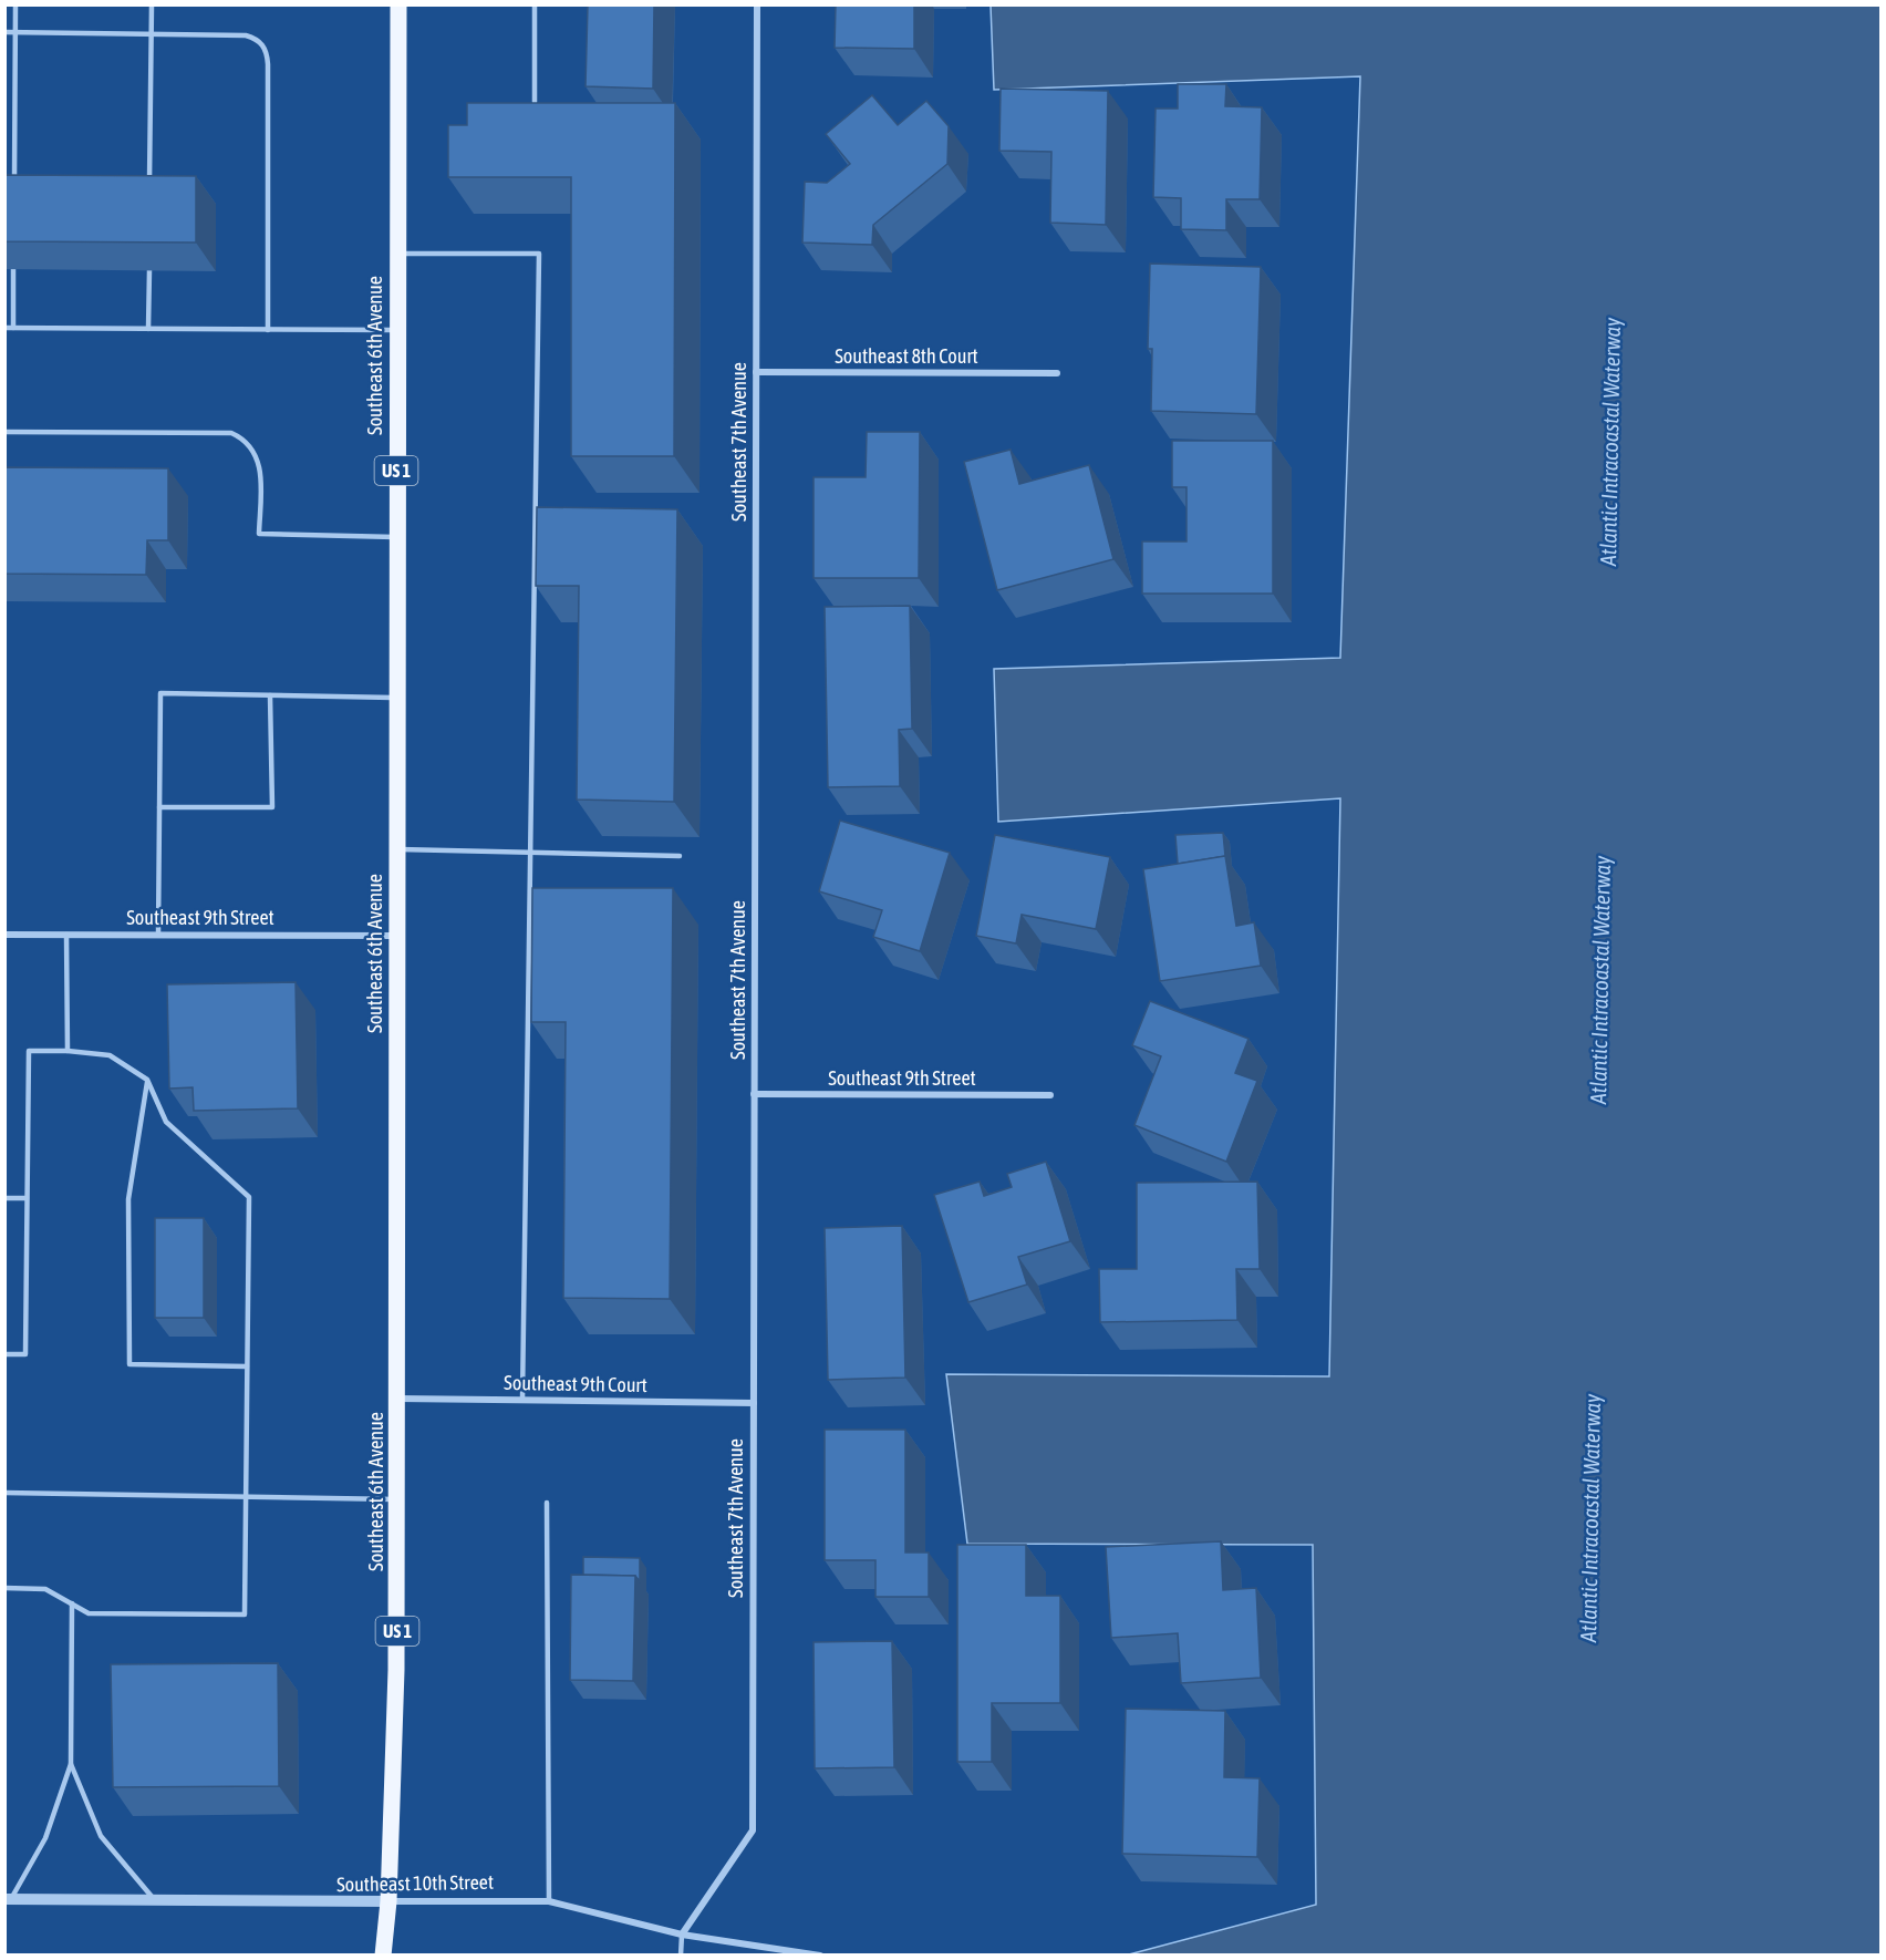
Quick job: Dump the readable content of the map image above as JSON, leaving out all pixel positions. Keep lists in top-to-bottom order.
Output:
{
  "streets": {
    "main road": ["Southeast 6th Avenue", "US 1"],
    "street": [
      "Southeast 8th Court",
      "Southeast 7th Avenue",
      "Southeast 9th Street",
      "Southeast 9th Court",
      "Southeast 10th Street"
    ]
  },
  "crossings": [
    ["Southeast 6th Avenue", "US 1"],
    ["Southeast 6th Avenue", "Southeast 9th Street"],
    ["Southeast 6th Avenue", "Southeast 9th Court"],
    ["Southeast 6th Avenue", "Southeast 10th Street"],
    ["Southeast 8th Court", "Southeast 7th Avenue"],
    ["Southeast 7th Avenue", "Southeast 9th Street"],
    ["Southeast 7th Avenue", "Southeast 9th Court"],
    ["Southeast 7th Avenue", "Southeast 10th Street"],
    ["US 1", "Southeast 10th Street"]
  ],
  "water": ["Atlantic Intracoastal Waterway"]
}
